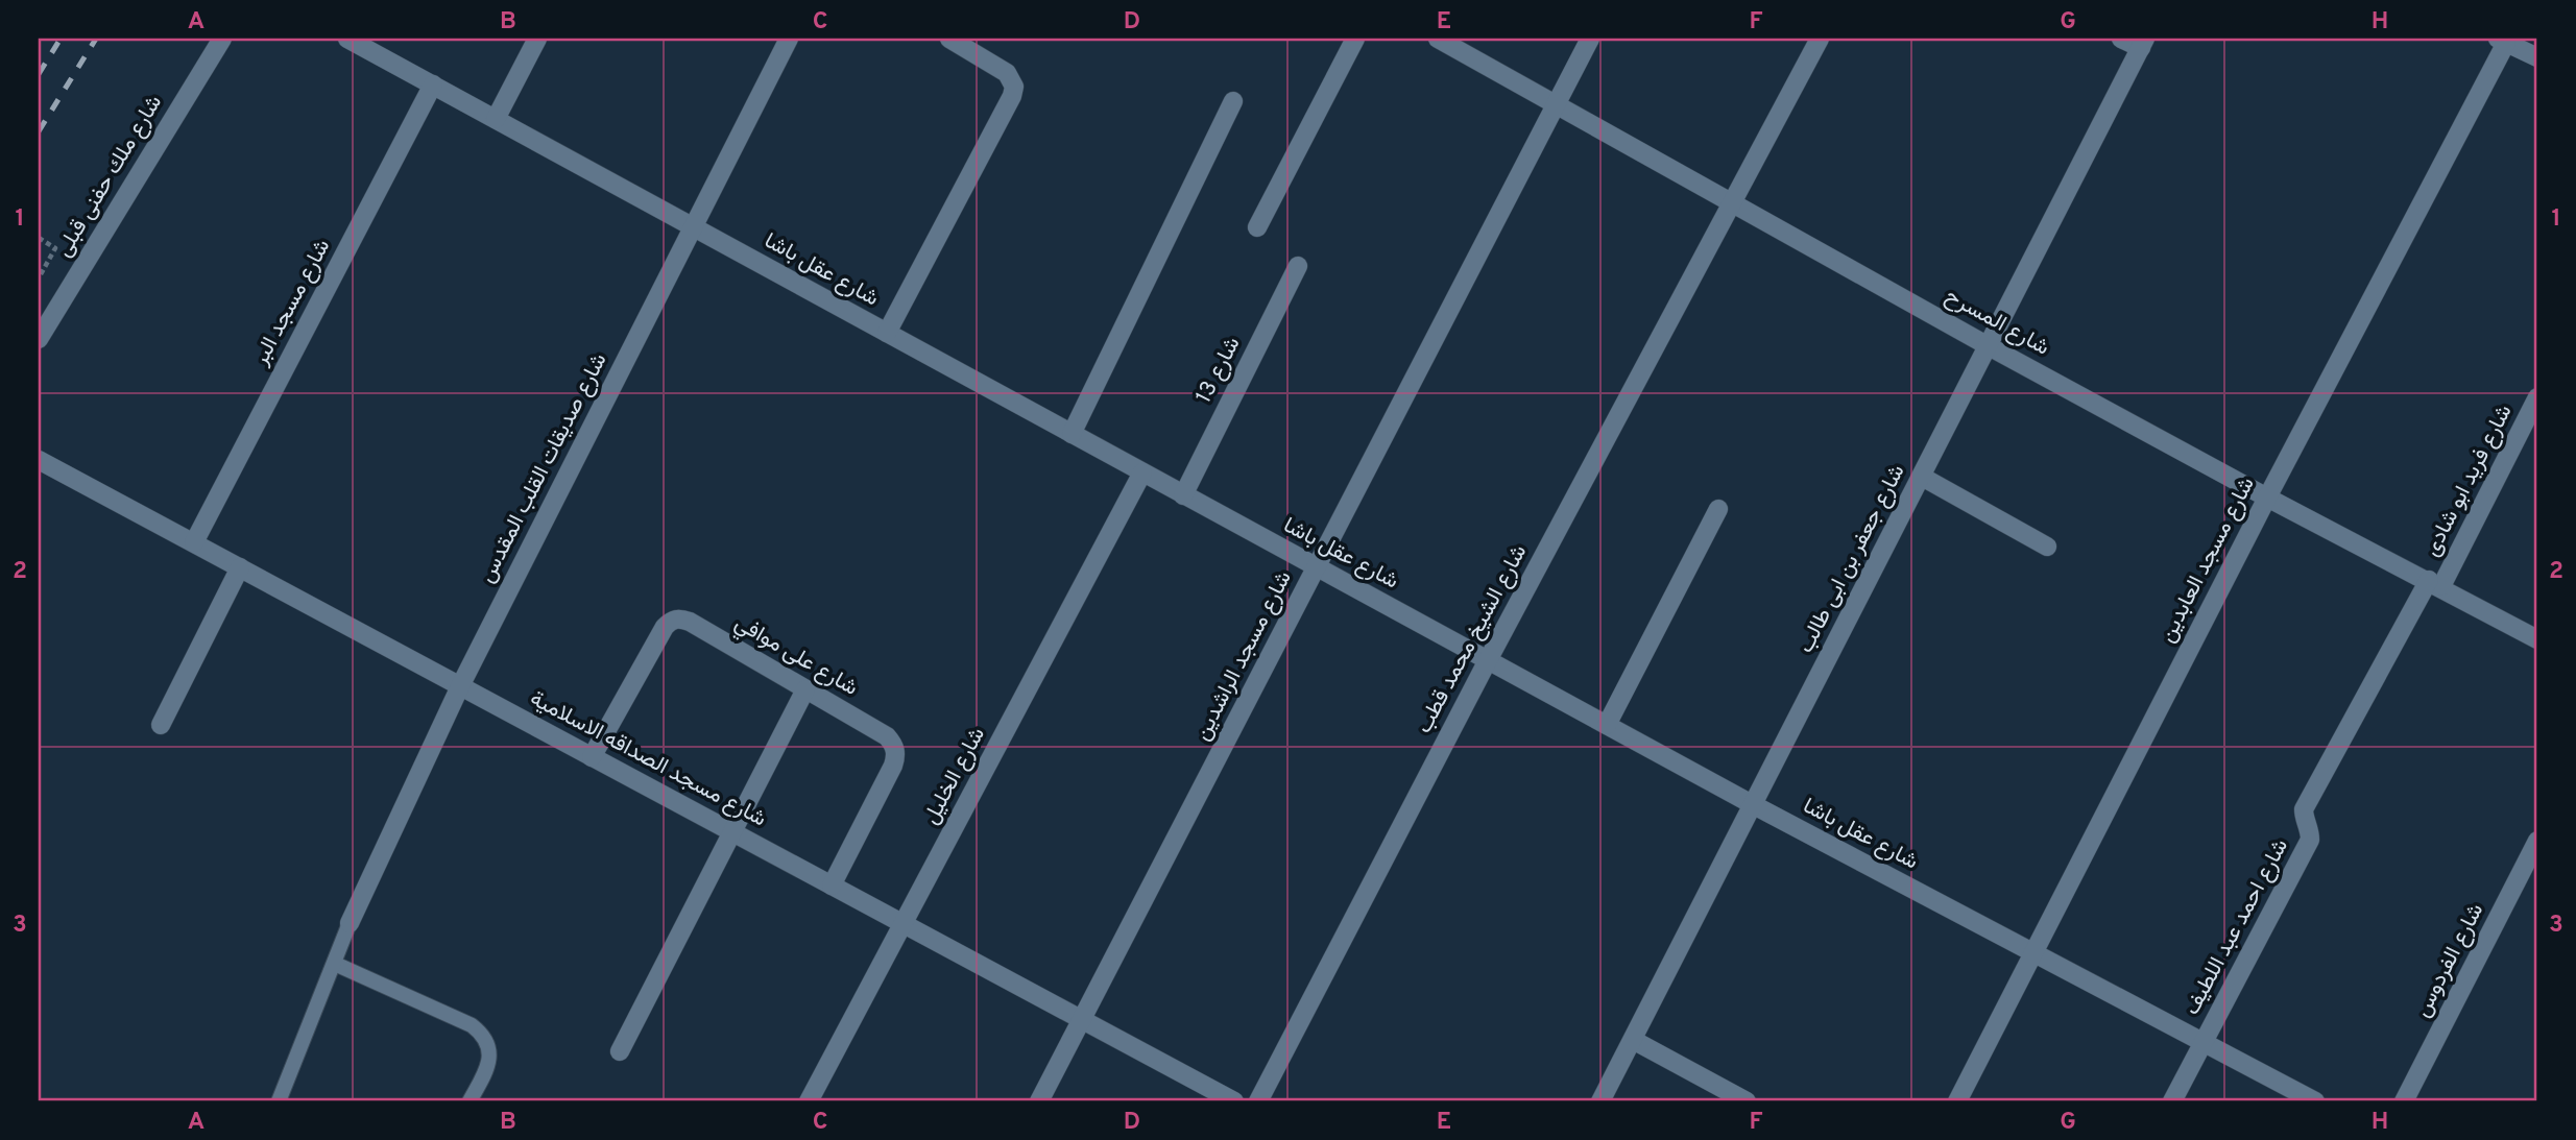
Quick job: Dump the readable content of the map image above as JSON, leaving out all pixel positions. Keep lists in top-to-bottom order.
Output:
{
  "streets": {
    "street": [
      "شارع ملك حفنى قبلى",
      "شارع عقل باشا",
      "شارع مسجد البر",
      "شارع المسرح",
      "شارع 13",
      "شارع صديقات القلب المقدس",
      "شارع فريد ابو شادى",
      "شارع جعفر بن ابى طالب",
      "شارع مسجد العابدين",
      "شارع الشيخ محمد قطب",
      "شارع على موافي",
      "شارع مسجد الراشدين",
      "شارع مسجد الصداقه الاسلامية",
      "شارع الخليل",
      "شارع احمد عبد اللطيف",
      "شارع الفردوس"
    ]
  },
  "crossings": [
    ["شارع عقل باشا", "شارع مسجد البر"],
    ["شارع عقل باشا", "شارع 13"],
    ["شارع عقل باشا", "شارع صديقات القلب المقدس"],
    ["شارع عقل باشا", "شارع جعفر بن ابى طالب"],
    ["شارع عقل باشا", "شارع مسجد العابدين"],
    ["شارع عقل باشا", "شارع الشيخ محمد قطب"],
    ["شارع عقل باشا", "شارع مسجد الراشدين"],
    ["شارع عقل باشا", "شارع الخليل"],
    ["شارع عقل باشا", "شارع احمد عبد اللطيف"],
    ["شارع مسجد البر", "شارع مسجد الصداقه الاسلامية"],
    ["شارع المسرح", "شارع فريد ابو شادى"],
    ["شارع المسرح", "شارع جعفر بن ابى طالب"],
    ["شارع المسرح", "شارع مسجد العابدين"],
    ["شارع المسرح", "شارع الشيخ محمد قطب"],
    ["شارع المسرح", "شارع مسجد الراشدين"],
    ["شارع المسرح", "شارع احمد عبد اللطيف"],
    ["شارع صديقات القلب المقدس", "شارع مسجد الصداقه الاسلامية"],
    ["شارع فريد ابو شادى", "شارع احمد عبد اللطيف"],
    ["شارع على موافي", "شارع مسجد الصداقه الاسلامية"],
    ["شارع مسجد الراشدين", "شارع مسجد الصداقه الاسلامية"],
    ["شارع مسجد الصداقه الاسلامية", "شارع الخليل"]
  ],
  "grid": {
    "columns": [
      "A",
      "B",
      "C",
      "D",
      "E",
      "F",
      "G",
      "H"
    ],
    "rows": ["1", "2", "3"]
  }
}
